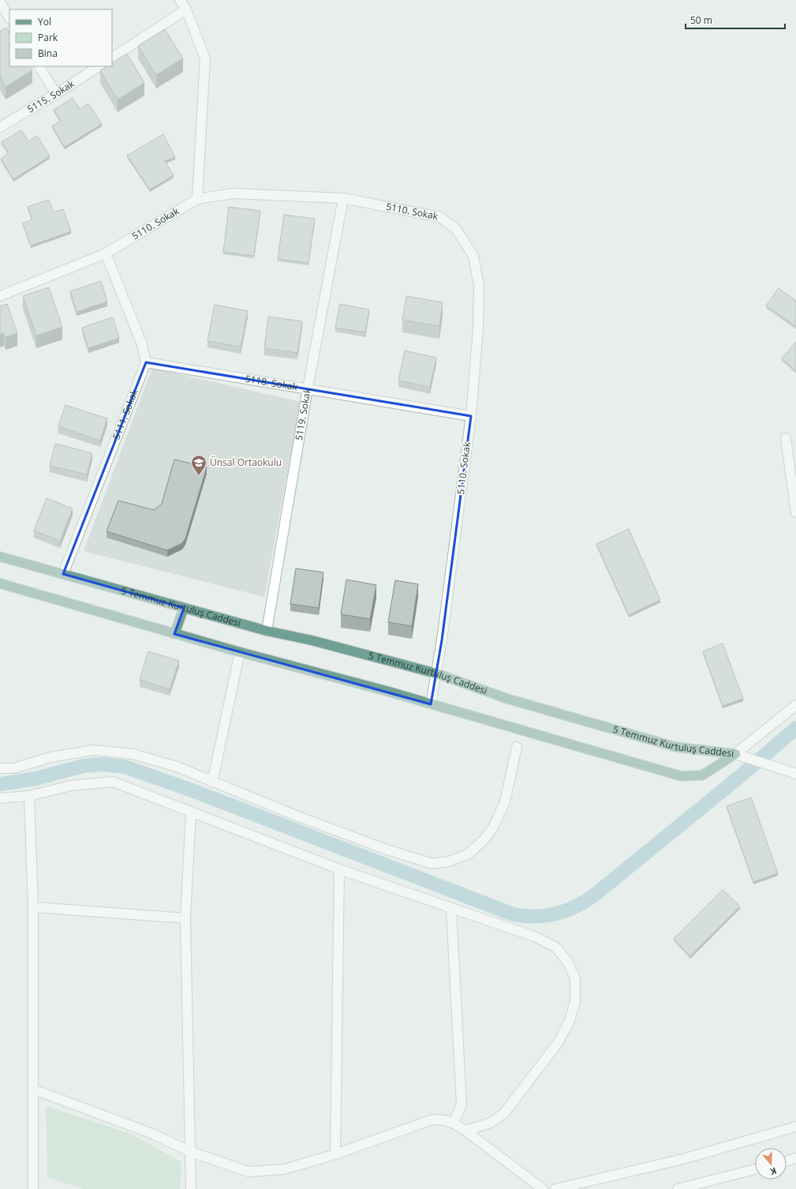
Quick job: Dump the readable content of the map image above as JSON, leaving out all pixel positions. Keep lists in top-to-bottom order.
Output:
{
  "streets": {
    "main road": ["5 Temmuz Kurtuluş Caddesi"],
    "street": [
      "5115. Sokak",
      "5110. Sokak",
      "5118. Sokak",
      "5111. Sokak",
      "5119. Sokak"
    ]
  },
  "crossings": [
    ["5110. Sokak", "5118. Sokak"],
    ["5110. Sokak", "5119. Sokak"],
    ["5110. Sokak", "5 Temmuz Kurtuluş Caddesi"],
    ["5118. Sokak", "5111. Sokak"],
    ["5118. Sokak", "5119. Sokak"],
    ["5111. Sokak", "5 Temmuz Kurtuluş Caddesi"],
    ["5119. Sokak", "5 Temmuz Kurtuluş Caddesi"]
  ],
  "places": {
    "school or university": ["Ünsal Ortaokulu"]
  },
  "legend": ["Yol", "Park", "Bina"],
  "scale_bar": "50 m",
  "north": "bottom"
}
